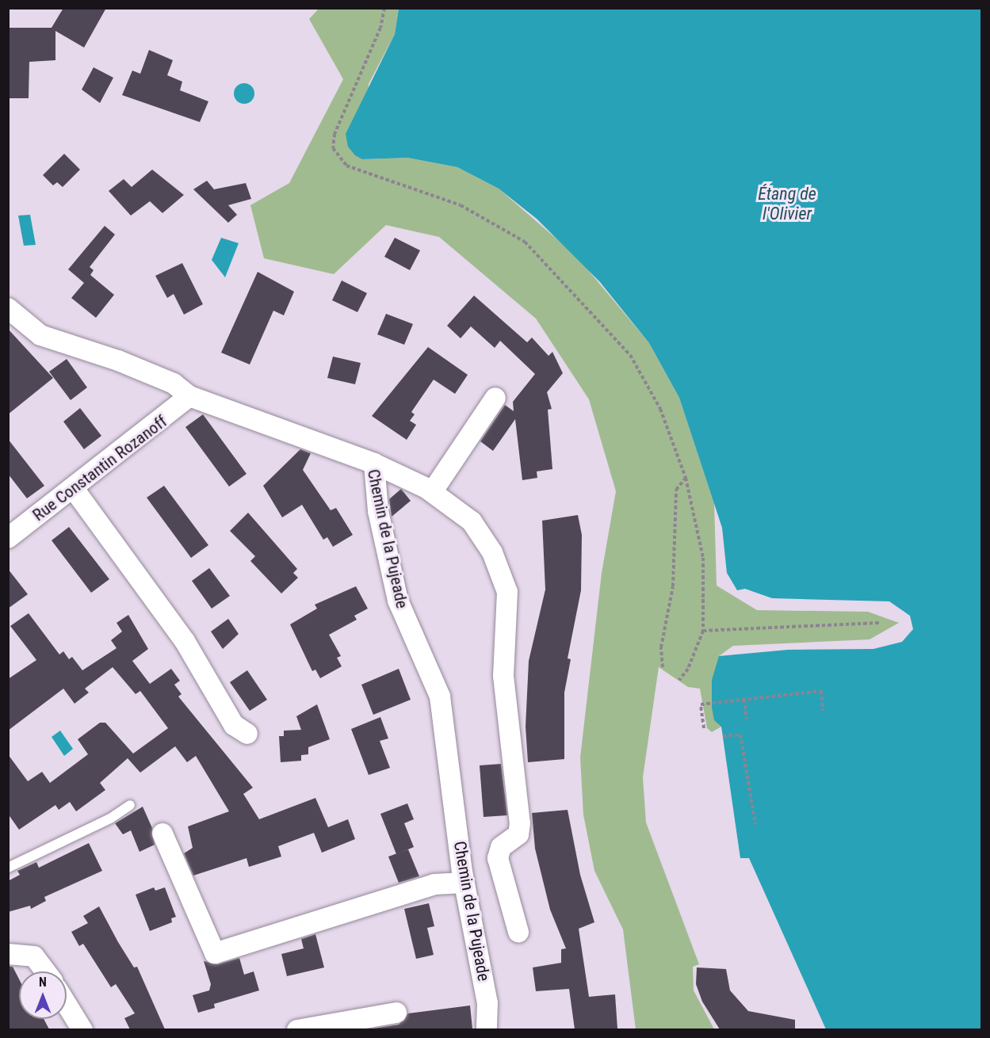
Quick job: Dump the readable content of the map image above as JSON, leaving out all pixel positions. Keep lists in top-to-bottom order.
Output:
{
  "streets": {
    "street": ["Rue Constantin Rozanoff", "Chemin de la Pujeade"]
  },
  "crossings": [
    ["Rue Constantin Rozanoff", "Chemin de la Pujeade"]
  ],
  "water": ["Étang de l'Olivier"],
  "north": "top"
}
